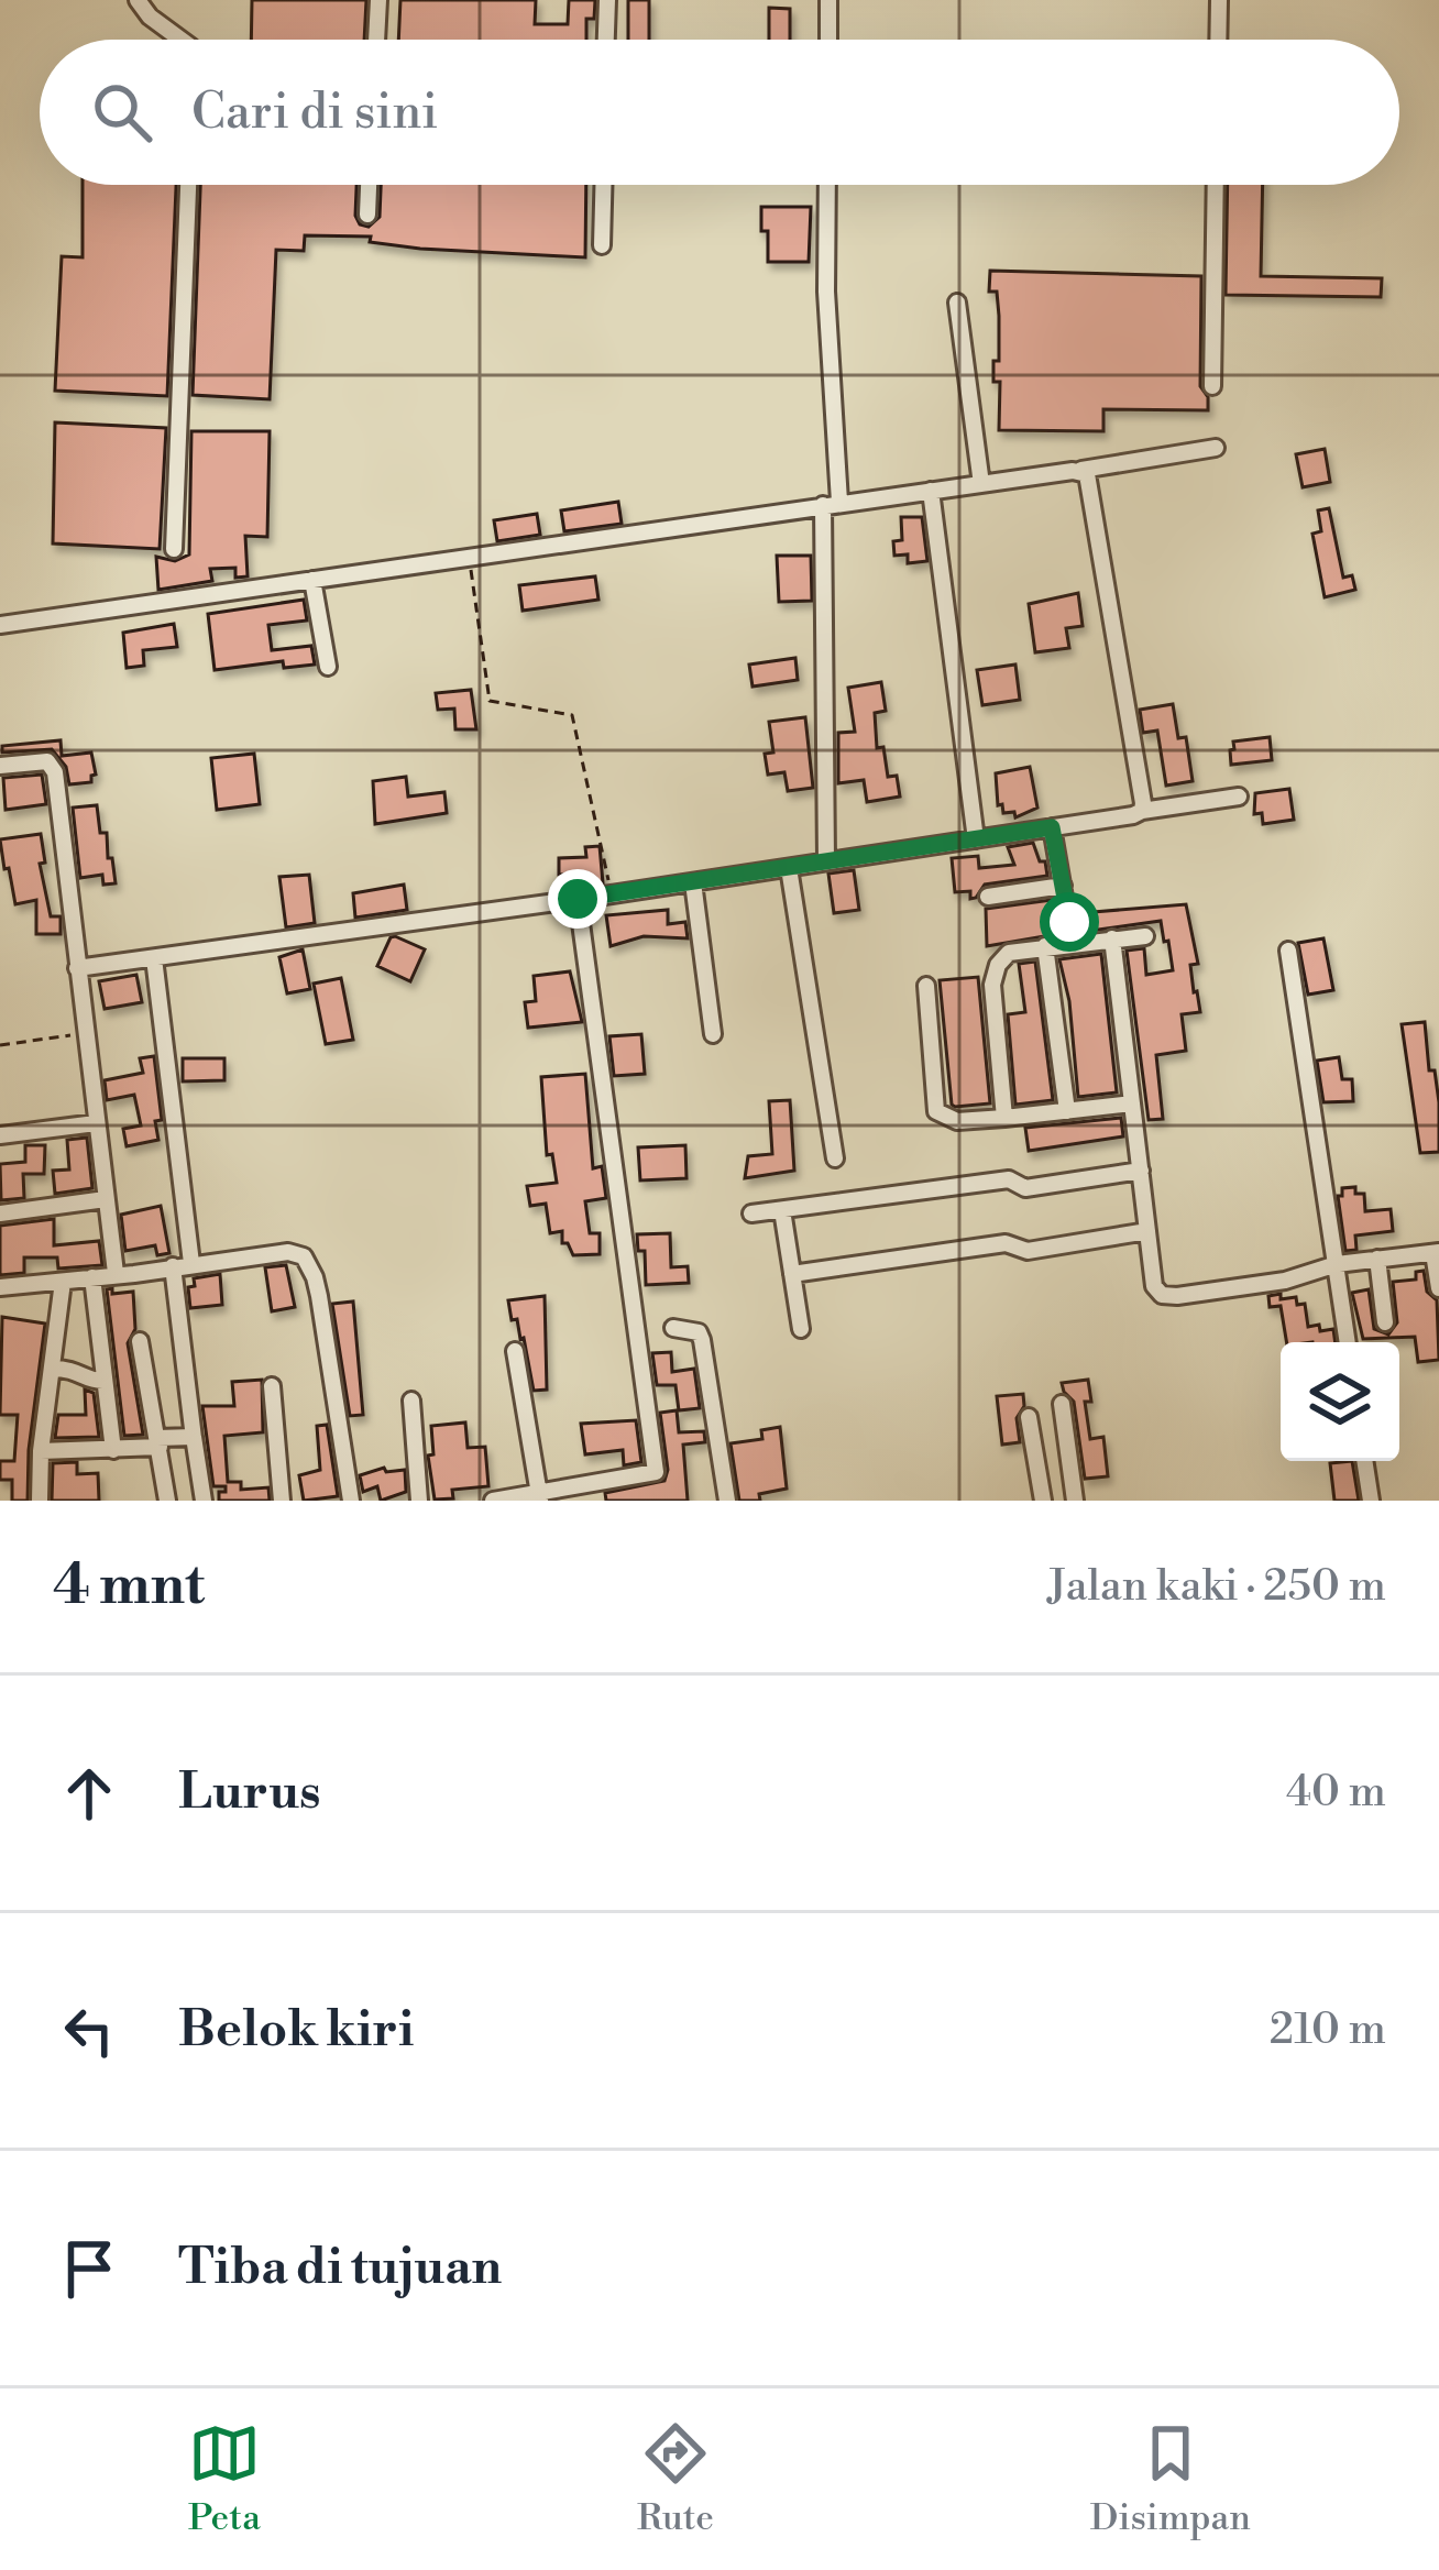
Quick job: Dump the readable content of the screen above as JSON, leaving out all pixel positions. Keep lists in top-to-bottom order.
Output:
{
  "page": {
    "search": "Cari di sini",
    "heading": ["4 mnt", "Jalan kaki · 250 m"],
    "list": [
      ["Lurus", "40 m"],
      ["Belok kiri", "210 m"],
      "Tiba di tujuan"
    ],
    "nav": ["Peta", "Rute", "Disimpan"]
  }
}
